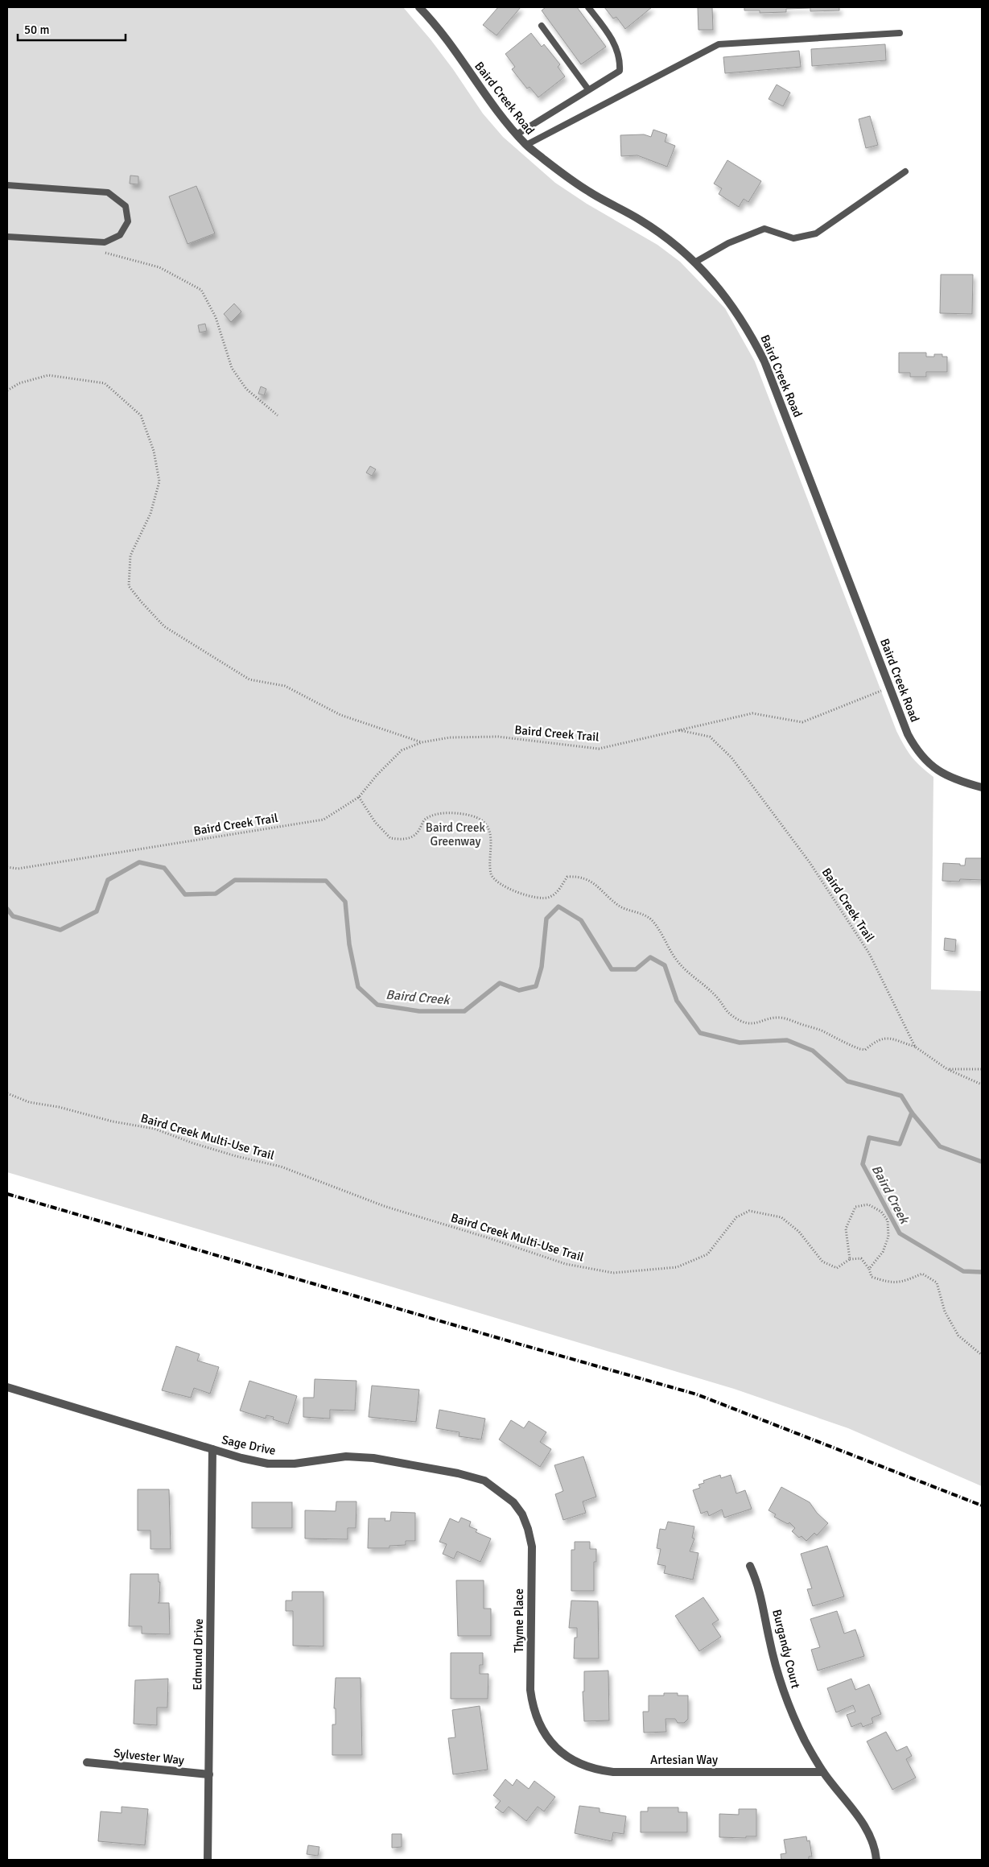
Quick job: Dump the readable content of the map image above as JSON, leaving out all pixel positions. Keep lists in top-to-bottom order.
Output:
{
  "streets": {
    "street": [
      "Baird Creek Road",
      "Sage Drive",
      "Thyme Place",
      "Burgandy Court",
      "Edmund Drive",
      "Sylvester Way",
      "Artesian Way"
    ],
    "path": ["Baird Creek Trail", "Baird Creek Multi-Use Trail"]
  },
  "crossings": [
    ["Sage Drive", "Thyme Place"],
    ["Sage Drive", "Edmund Drive"],
    ["Thyme Place", "Artesian Way"],
    ["Burgandy Court", "Artesian Way"],
    ["Edmund Drive", "Sylvester Way"]
  ],
  "water": ["Baird Creek"],
  "parks": ["Baird Creek Greenway"],
  "scale_bar": "50 m"
}
